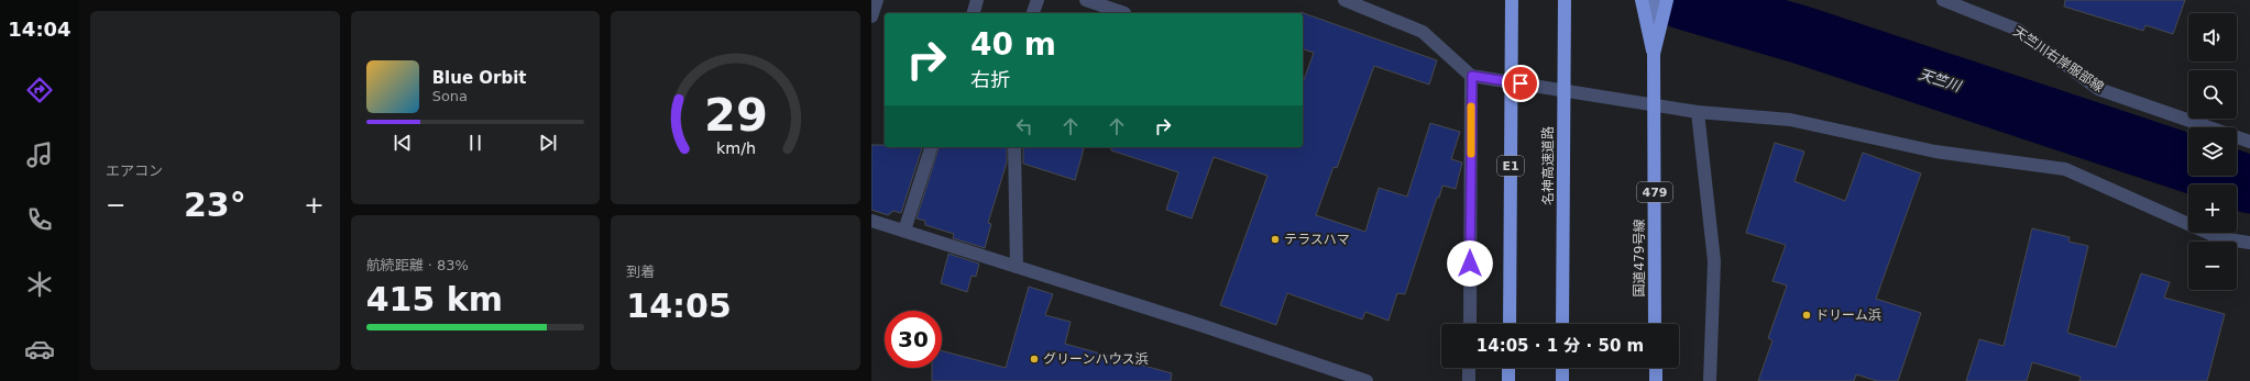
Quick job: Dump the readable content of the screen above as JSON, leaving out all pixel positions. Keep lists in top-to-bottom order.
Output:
{
  "streets": {
    "highway": [
      "E1",
      "名神高速道路",
      "479",
      "国道479号線"
    ],
    "street": ["天竺川右岸服部線"]
  },
  "water": ["天竺川"],
  "places": ["テラスハマ", "ドリーム浜", "グリーンハウス浜"],
  "page": {
    "tabs": "14:04",
    "tile": [
      "エアコン",
      ["航続距離 · 83%", "415 km"],
      ["到着", "14:05"]
    ],
    "map_buttons": ["+", "−"],
    "turn": ["40 m", "右折"],
    "song": ["Blue Orbit", "Sona"],
    "heat": ["−", "23°", "+"],
    "limit": "30",
    "trip": "14:05 · 1 分 · 50 m",
    "gauge": ["29", "km/h"]
  }
}
